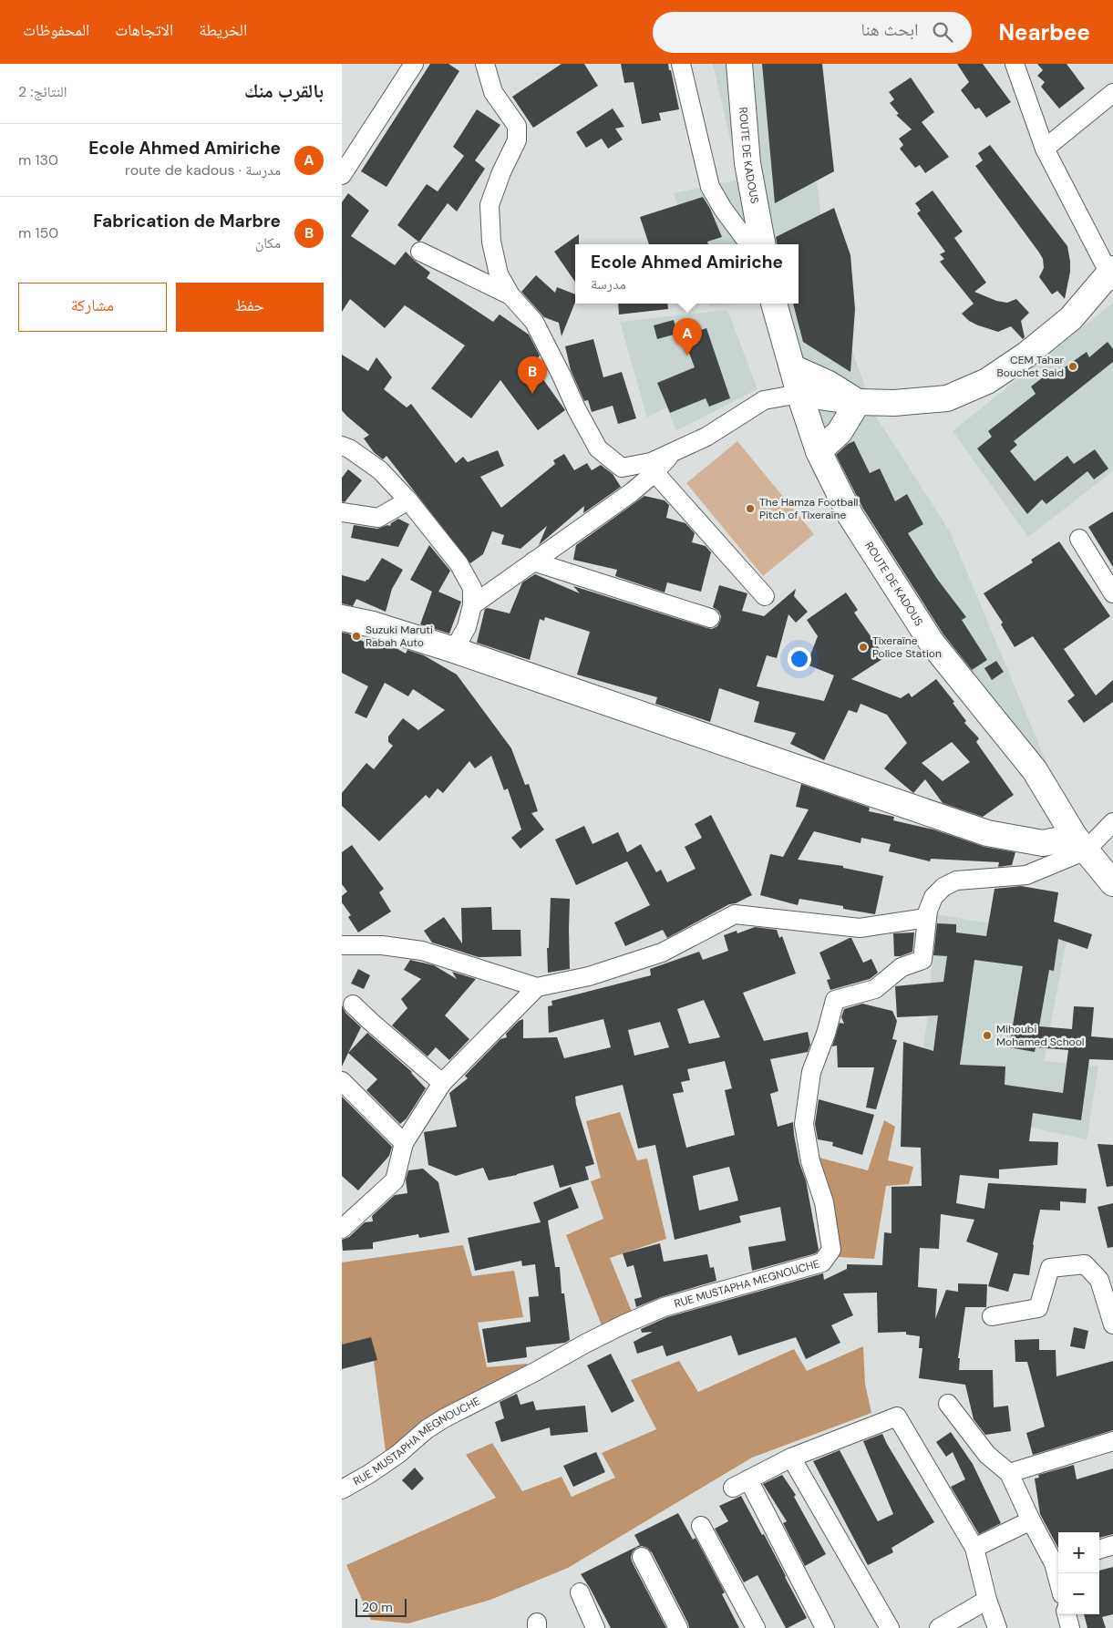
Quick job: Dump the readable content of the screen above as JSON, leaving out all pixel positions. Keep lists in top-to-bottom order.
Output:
{
  "streets": {
    "main road": ["ROUTE DE KADOUS"],
    "street": ["RUE MUSTAPHA MEGNOUCHE"]
  },
  "crossings": [
    ["ROUTE DE KADOUS", "RUE MUSTAPHA MEGNOUCHE"]
  ],
  "places": [
    "CEM Tahar Bouchet Said",
    "The Hamza Football Pitch of Tixeraïne",
    "Suzuki Maruti Rabah Auto",
    "Tixeraïne Police Station",
    "Mihoubi Mohamed School"
  ],
  "scale_bar": "20 m",
  "page": {
    "header": "Nearbee",
    "search": "ابحث هنا",
    "nav": ["الخريطة", "الاتجاهات", "المحفوظات"],
    "heading": ["بالقرب منك", "النتائج: 2"],
    "list": [
      {
        "mark": "A",
        "name": "Ecole Ahmed Amiriche",
        "note": "مدرسة · route de kadous",
        "value": "130 m"
      },
      {
        "mark": "B",
        "name": "Fabrication de Marbre",
        "note": "مكان",
        "value": "150 m"
      }
    ],
    "popup": ["Ecole Ahmed Amiriche", "مدرسة"],
    "buttons": ["حفظ", "مشاركة"],
    "pins": ["A", "B"],
    "map_buttons": ["+", "−"],
    "scale": "20 m"
  }
}
